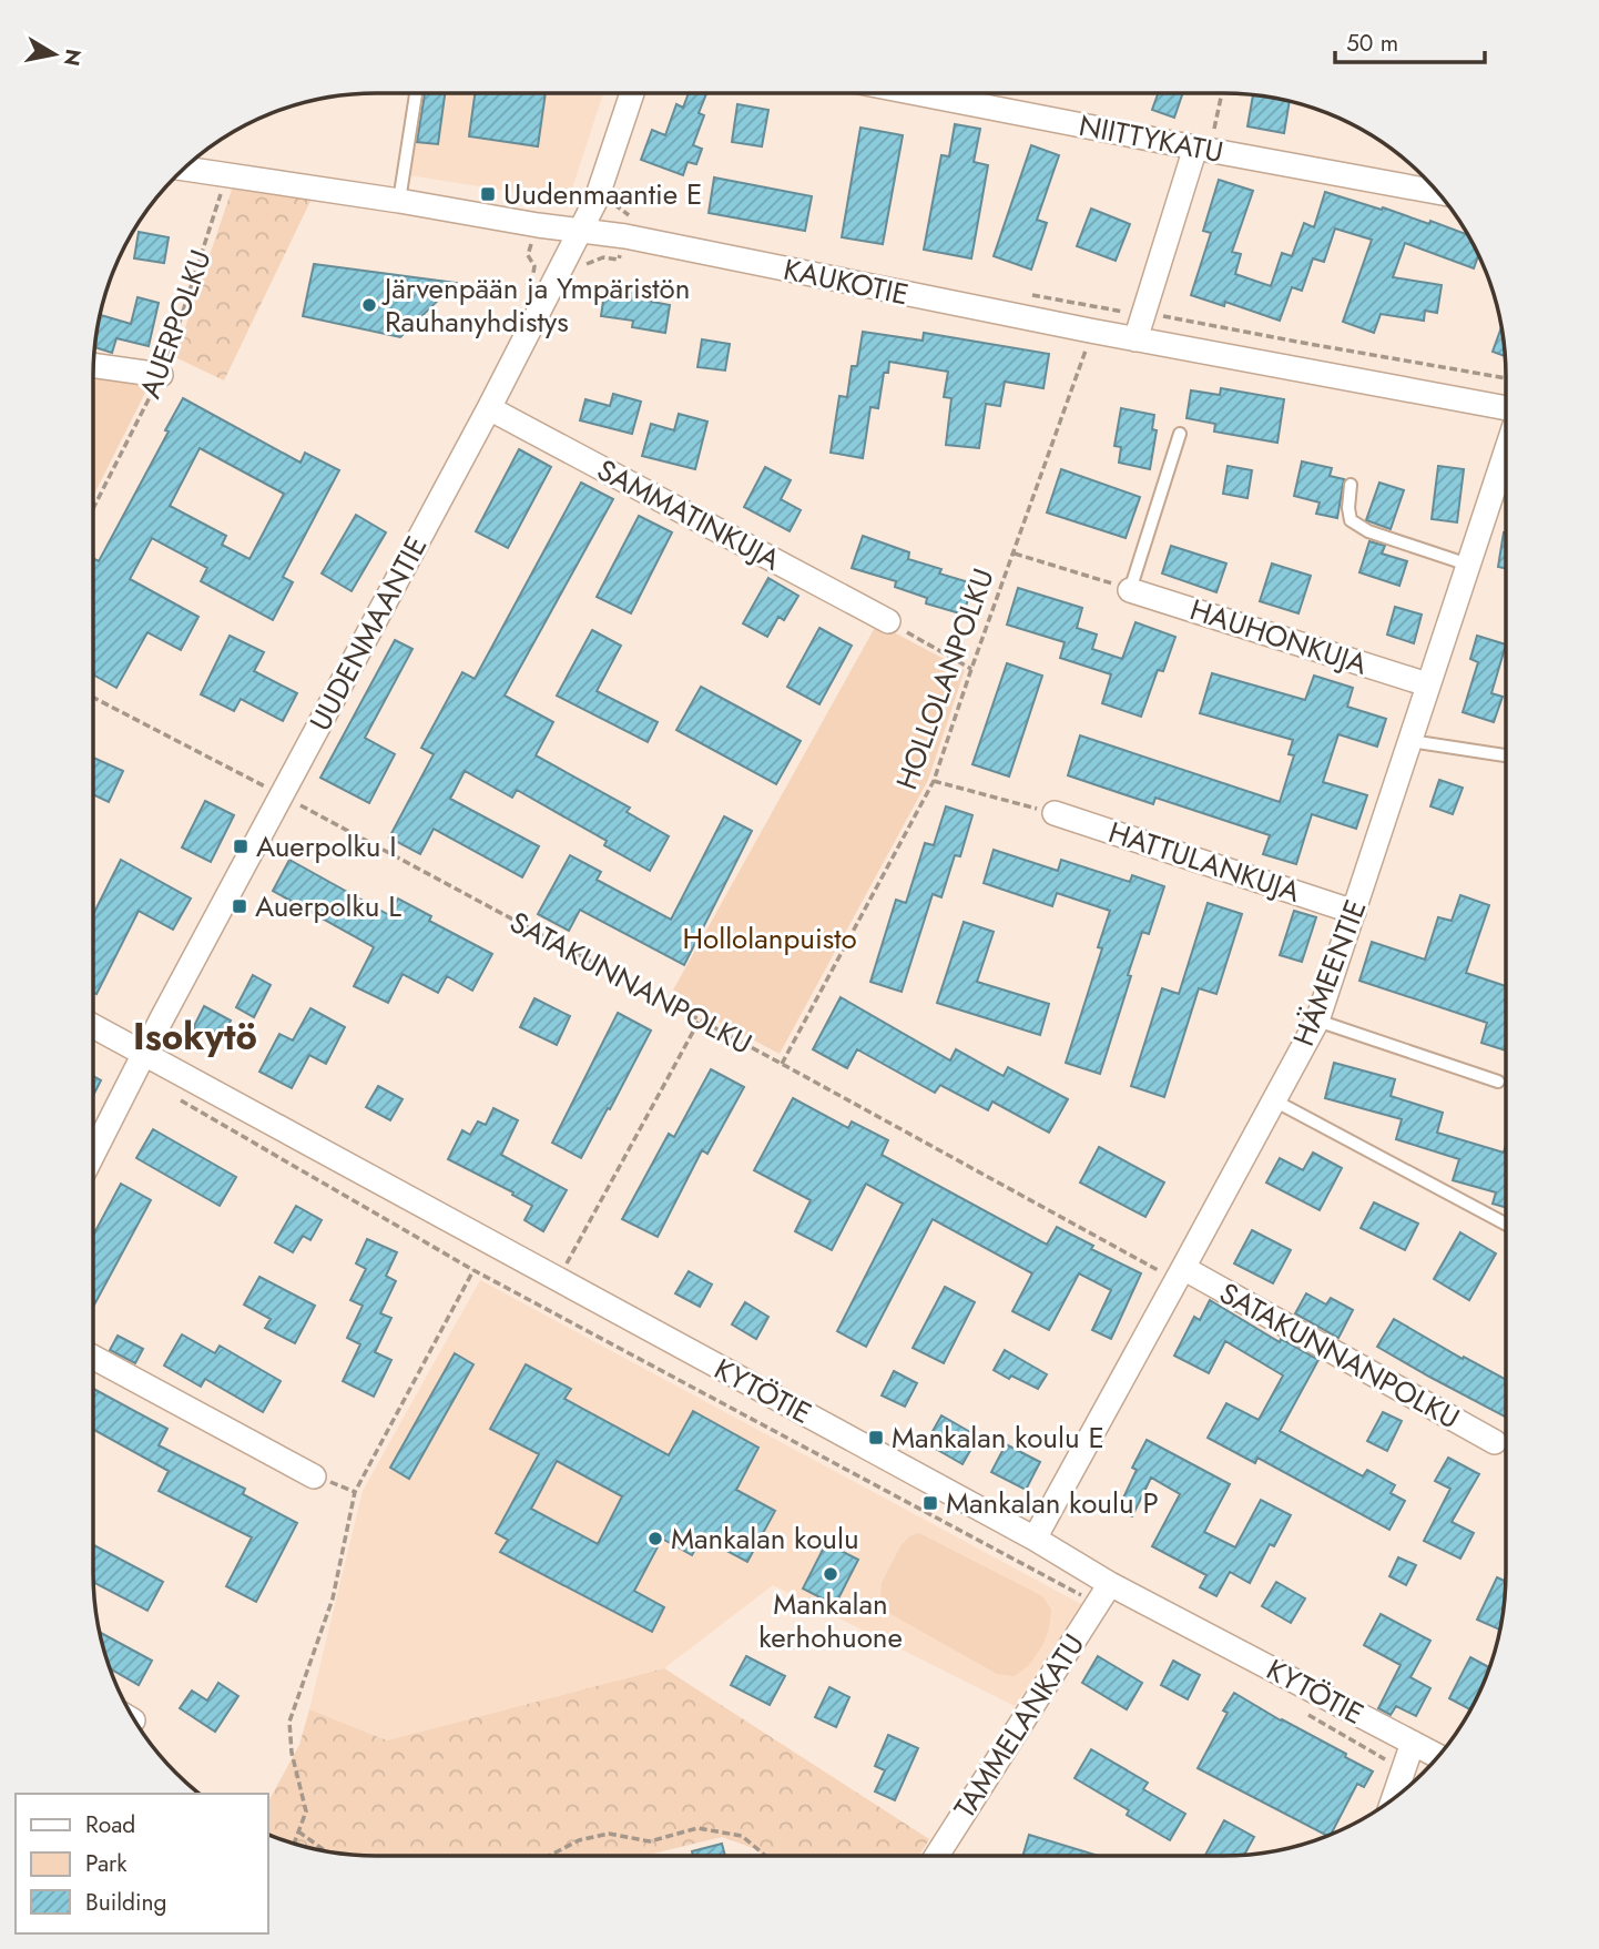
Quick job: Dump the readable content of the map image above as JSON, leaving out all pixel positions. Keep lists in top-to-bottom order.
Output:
{
  "streets": {
    "street": [
      "NIITTYKATU",
      "KAUKOTIE",
      "SAMMATINKUJA",
      "UUDENMAANTIE",
      "HAUHONKUJA",
      "HATTULANKUJA",
      "HÄMEENTIE",
      "SATAKUNNANPOLKU",
      "KYTÖTIE",
      "TAMMELANKATU"
    ],
    "path": ["AUERPOLKU", "HOLLOLANPOLKU"]
  },
  "crossings": [
    ["KAUKOTIE", "AUERPOLKU"],
    ["KAUKOTIE", "UUDENMAANTIE"],
    ["KAUKOTIE", "HOLLOLANPOLKU"],
    ["SAMMATINKUJA", "UUDENMAANTIE"],
    ["UUDENMAANTIE", "SATAKUNNANPOLKU"],
    ["UUDENMAANTIE", "KYTÖTIE"],
    ["HAUHONKUJA", "HÄMEENTIE"],
    ["HOLLOLANPOLKU", "SATAKUNNANPOLKU"],
    ["HATTULANKUJA", "HÄMEENTIE"],
    ["HÄMEENTIE", "SATAKUNNANPOLKU"],
    ["HÄMEENTIE", "KYTÖTIE"],
    ["KYTÖTIE", "TAMMELANKATU"]
  ],
  "districts": ["Isokytö"],
  "parks": ["Hollolanpuisto"],
  "places": {
    "transit": [
      "Uudenmaantie E",
      "Auerpolku I",
      "Auerpolku L",
      "Mankalan koulu E",
      "Mankalan koulu P"
    ],
    "other": ["Järvenpään ja Ympäristön Rauhanyhdistys", "Mankalan koulu", "Mankalan kerhohuone"]
  },
  "legend": ["Road", "Park", "Building"],
  "scale_bar": "50 m",
  "north": "right"
}
